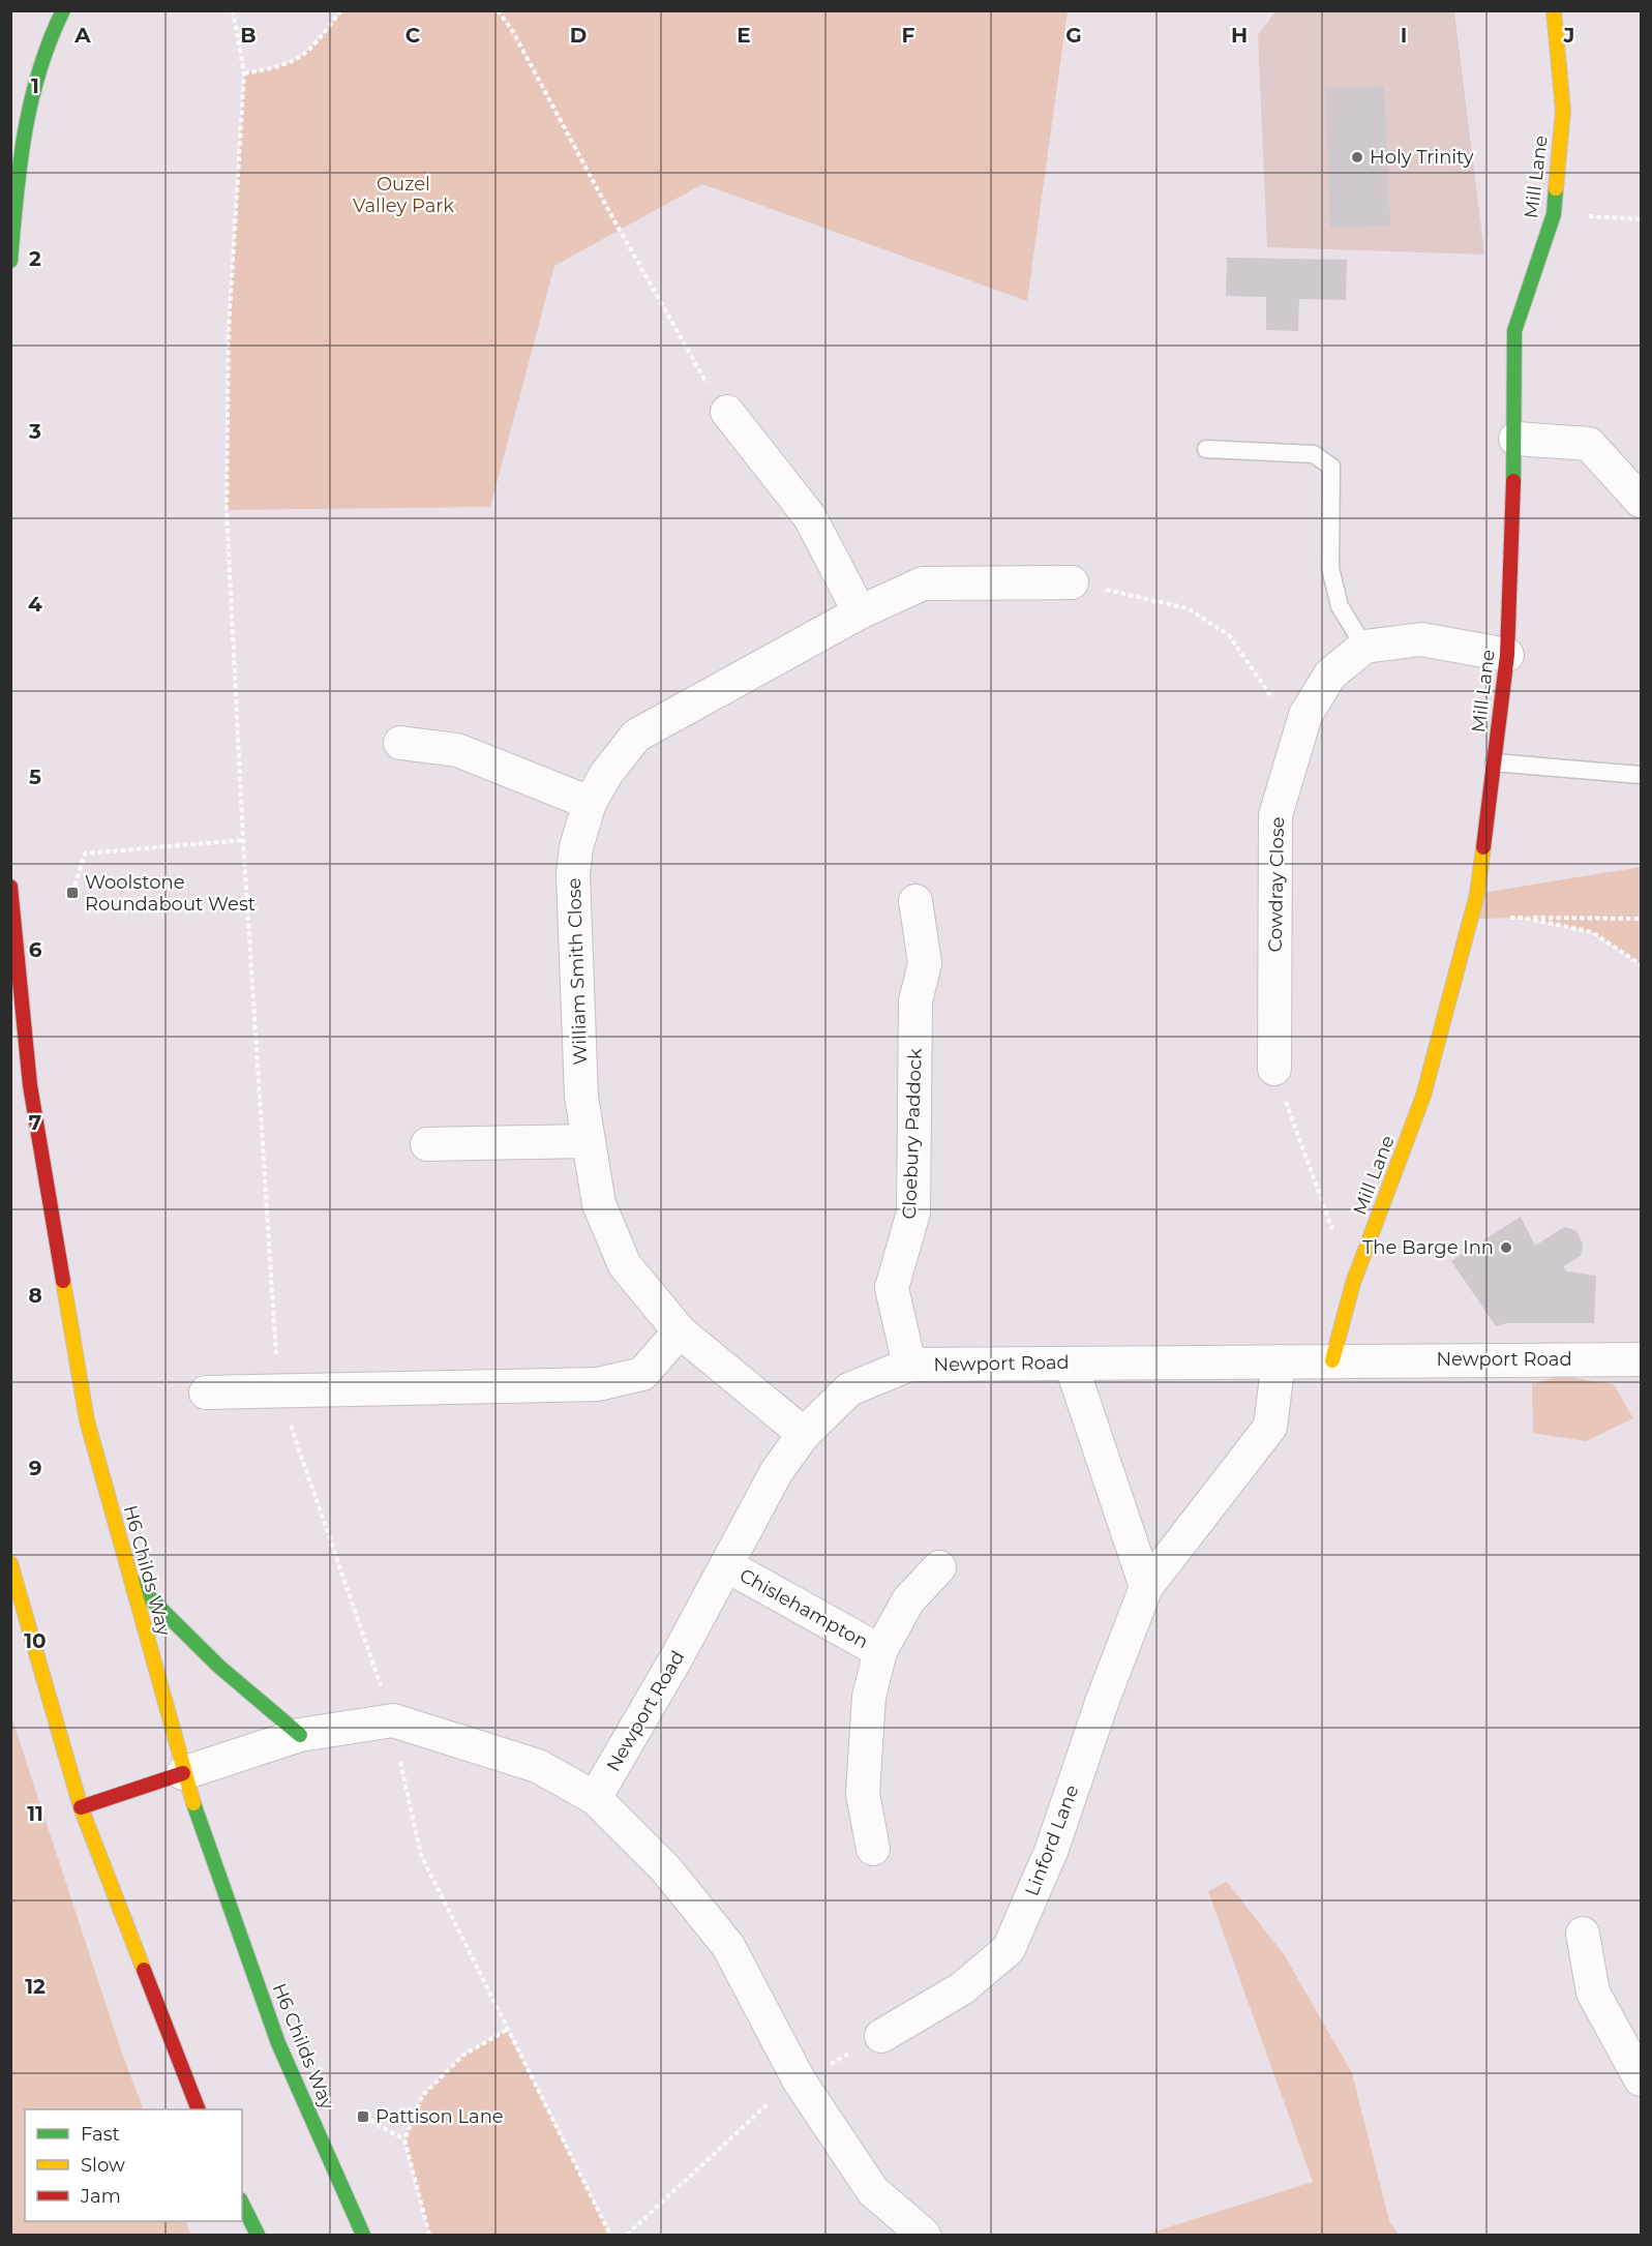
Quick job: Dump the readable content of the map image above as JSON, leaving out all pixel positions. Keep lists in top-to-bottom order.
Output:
{
  "streets": {
    "street": [
      "Mill Lane",
      "Cowdray Close",
      "William Smith Close",
      "Cloebury Paddock",
      "Newport Road",
      "H6 Childs Way",
      "Chislehampton",
      "Linford Lane"
    ]
  },
  "crossings": [
    ["Mill Lane", "Newport Road"],
    ["William Smith Close", "Newport Road"],
    ["Cloebury Paddock", "Newport Road"],
    ["Newport Road", "Chislehampton"],
    ["Newport Road", "Linford Lane"]
  ],
  "parks": ["Ouzel Valley Park"],
  "places": {
    "other": ["Holy Trinity", "The Barge Inn"],
    "transit": ["Woolstone Roundabout West", "Pattison Lane"]
  },
  "legend": ["Fast", "Slow", "Jam"],
  "grid": {
    "columns": [
      "A",
      "B",
      "C",
      "D",
      "E",
      "F",
      "G",
      "H",
      "I",
      "J"
    ],
    "rows": [
      "1",
      "2",
      "3",
      "4",
      "5",
      "6",
      "7",
      "8",
      "9",
      "10",
      "11",
      "12"
    ]
  }
}
